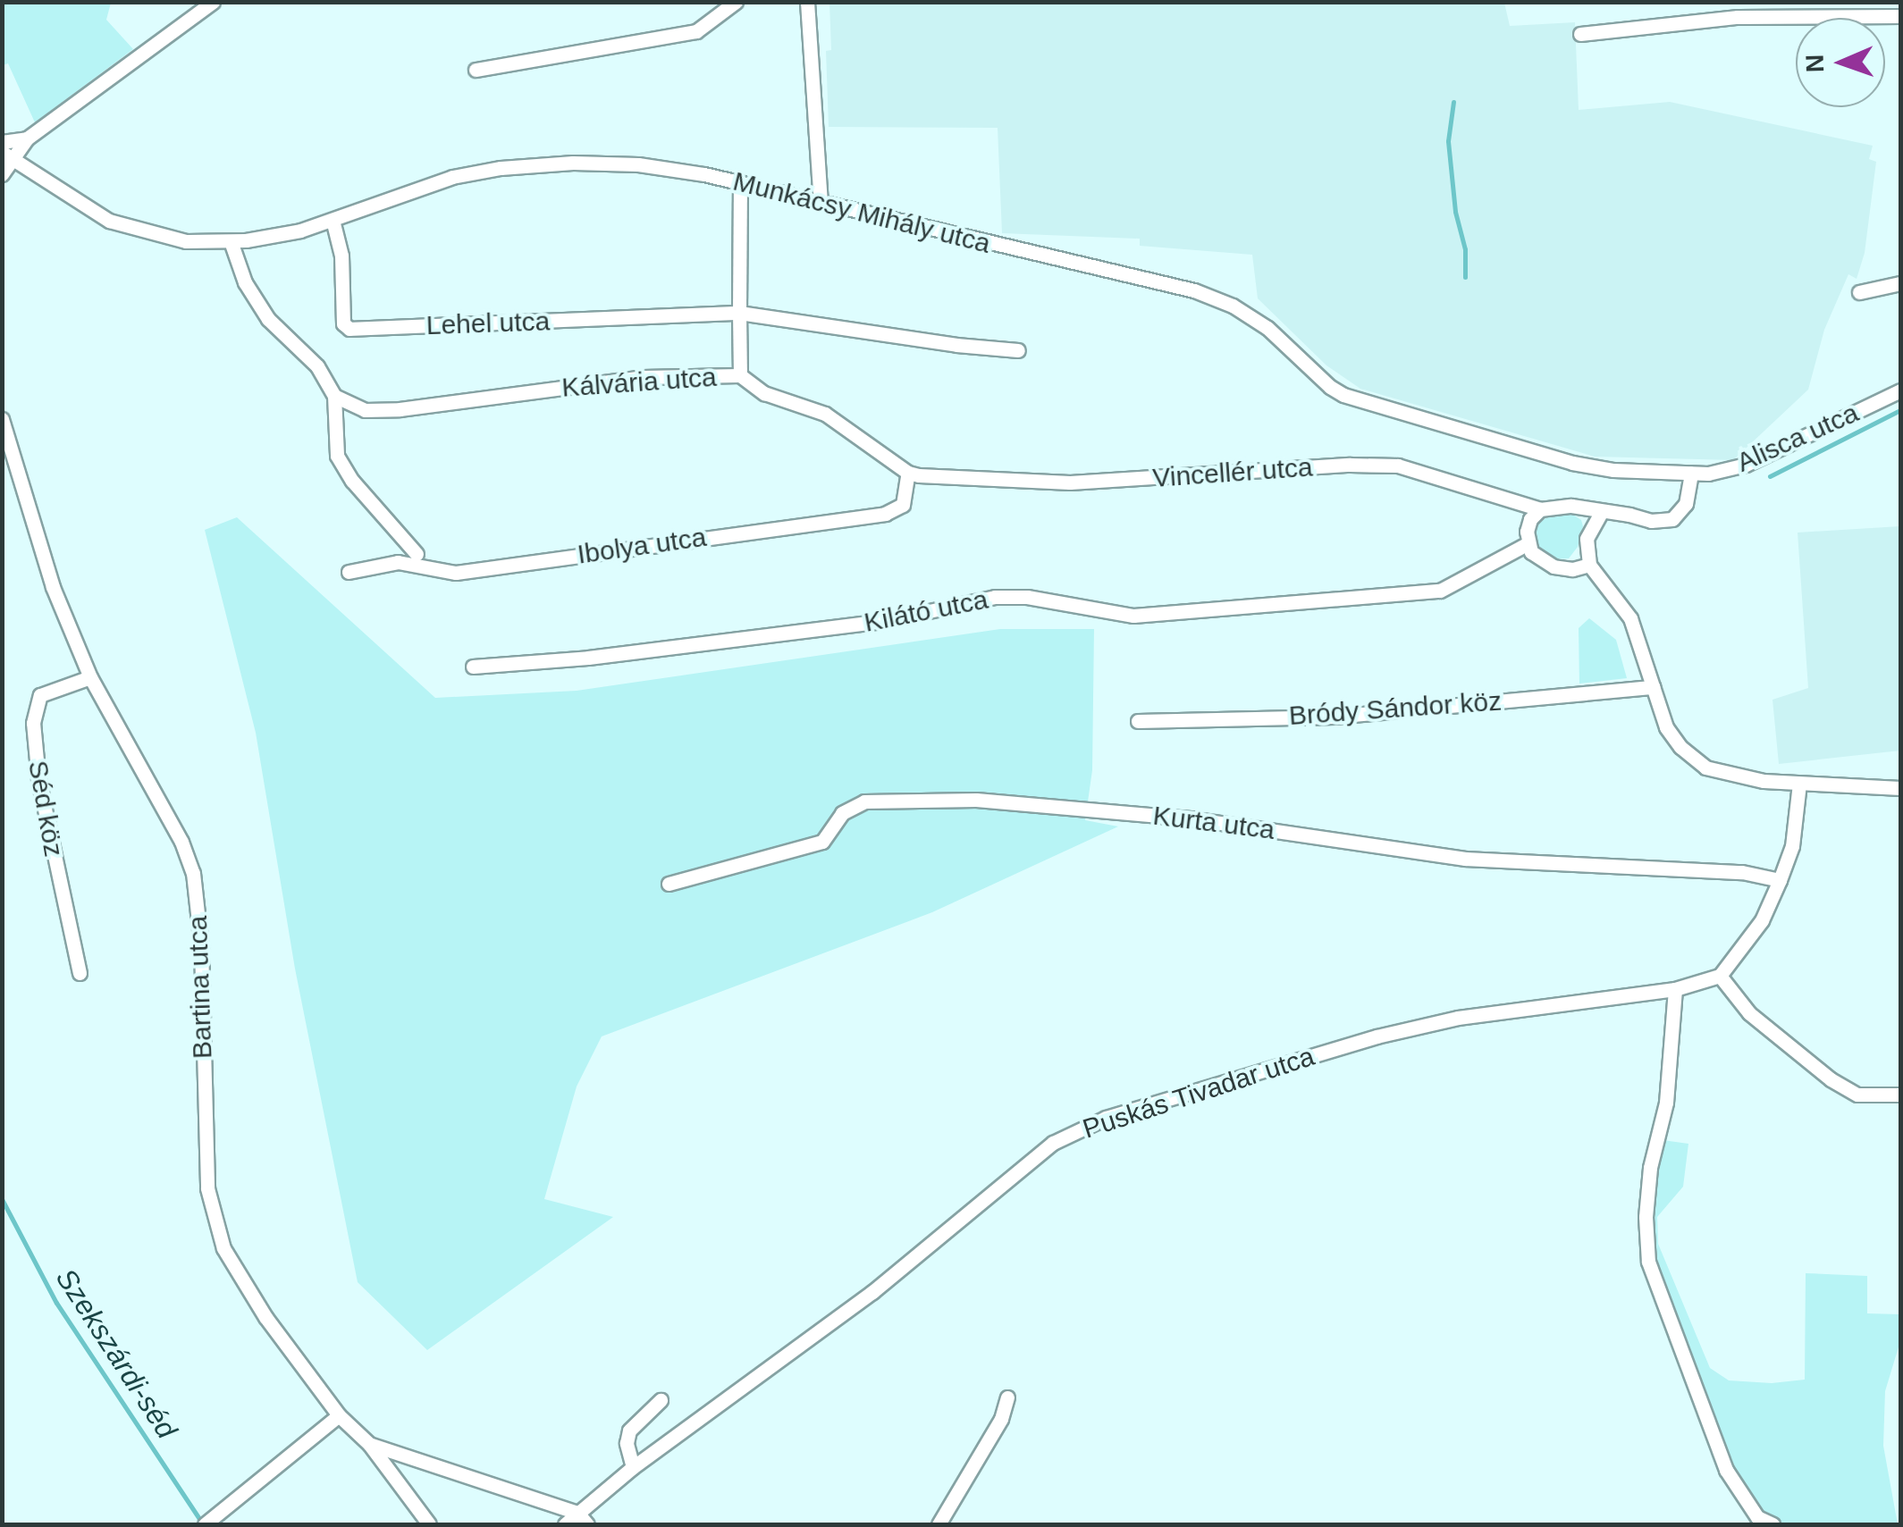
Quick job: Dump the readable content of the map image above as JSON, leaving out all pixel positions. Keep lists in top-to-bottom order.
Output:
{
  "streets": {
    "street": [
      "Munkácsy Mihály utca",
      "Lehel utca",
      "Kálvária utca",
      "Alisca utca",
      "Vincellér utca",
      "Ibolya utca",
      "Kilátó utca",
      "Bródy Sándor köz",
      "Séd köz",
      "Kurta utca",
      "Bartina utca",
      "Puskás Tivadar utca"
    ]
  },
  "crossings": [
    ["Munkácsy Mihály utca", "Lehel utca"],
    ["Munkácsy Mihály utca", "Alisca utca"],
    ["Munkácsy Mihály utca", "Vincellér utca"],
    ["Kálvária utca", "Vincellér utca"],
    ["Kálvária utca", "Ibolya utca"],
    ["Alisca utca", "Vincellér utca"],
    ["Vincellér utca", "Ibolya utca"],
    ["Séd köz", "Bartina utca"]
  ],
  "water": ["Szekszárdi-séd"],
  "north": "left"
}
